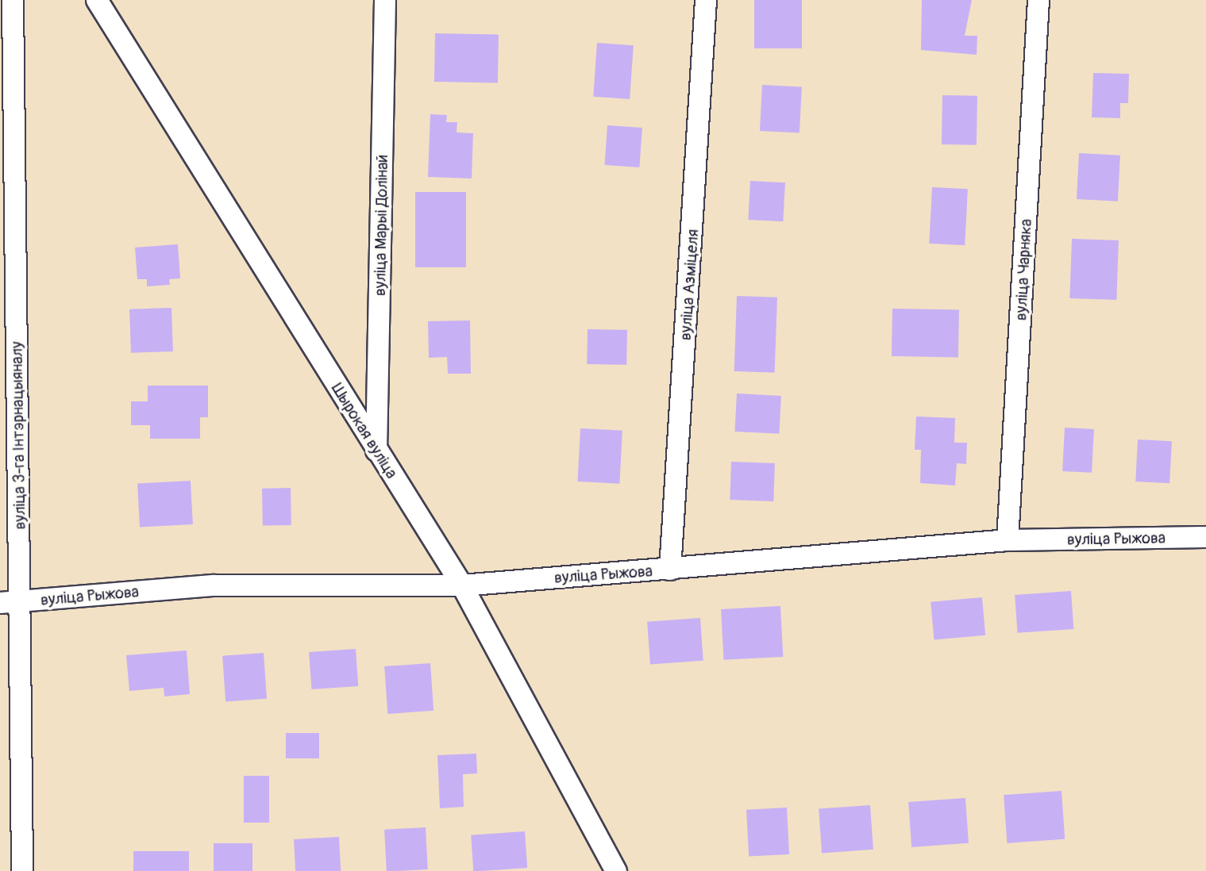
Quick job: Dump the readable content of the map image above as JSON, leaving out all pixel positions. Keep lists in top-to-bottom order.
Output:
{
  "streets": {
    "street": [
      "вуліца Марыі Долінай",
      "вуліца Чарняка",
      "вуліца Азміцеля",
      "Шырокая вуліца",
      "вуліца 3-га Інтэрнацыяналу",
      "вуліца Рыжова"
    ]
  },
  "crossings": [
    ["вуліца Марыі Долінай", "Шырокая вуліца"],
    ["вуліца Чарняка", "вуліца Рыжова"],
    ["вуліца Азміцеля", "вуліца Рыжова"],
    ["Шырокая вуліца", "вуліца Рыжова"],
    ["вуліца 3-га Інтэрнацыяналу", "вуліца Рыжова"]
  ]
}
